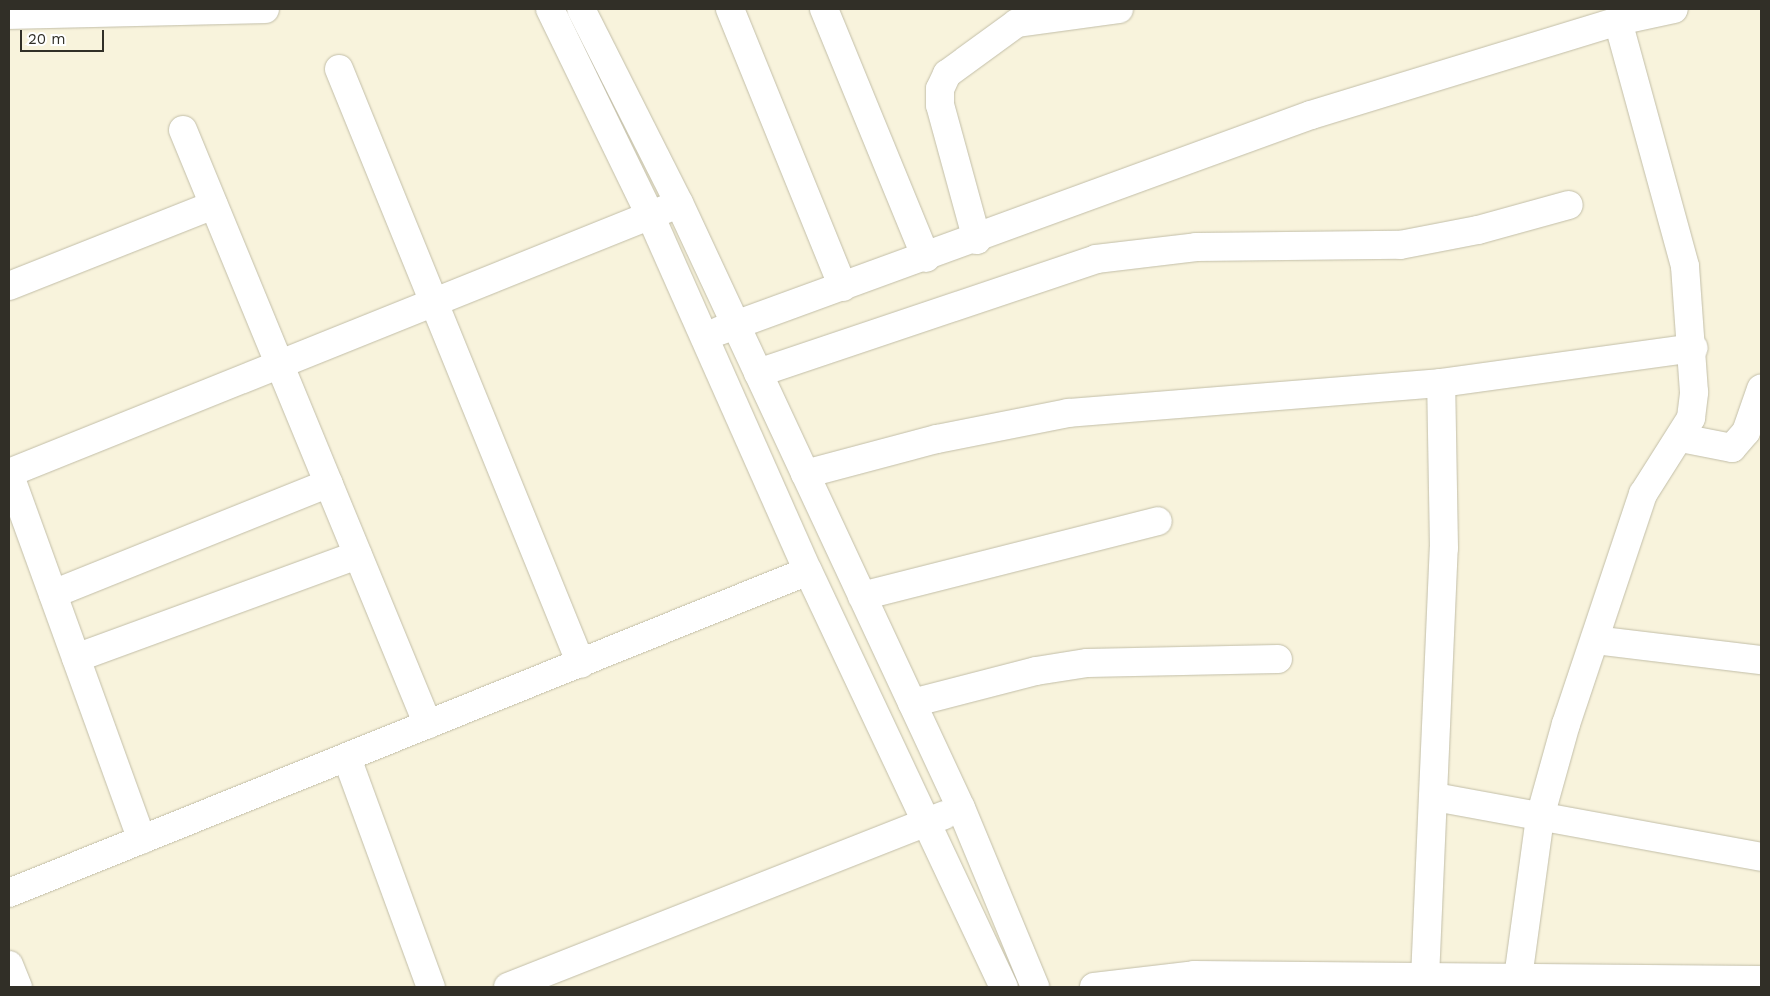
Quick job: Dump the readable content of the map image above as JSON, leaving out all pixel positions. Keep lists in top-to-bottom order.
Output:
{
  "scale_bar": "20 m"
}
